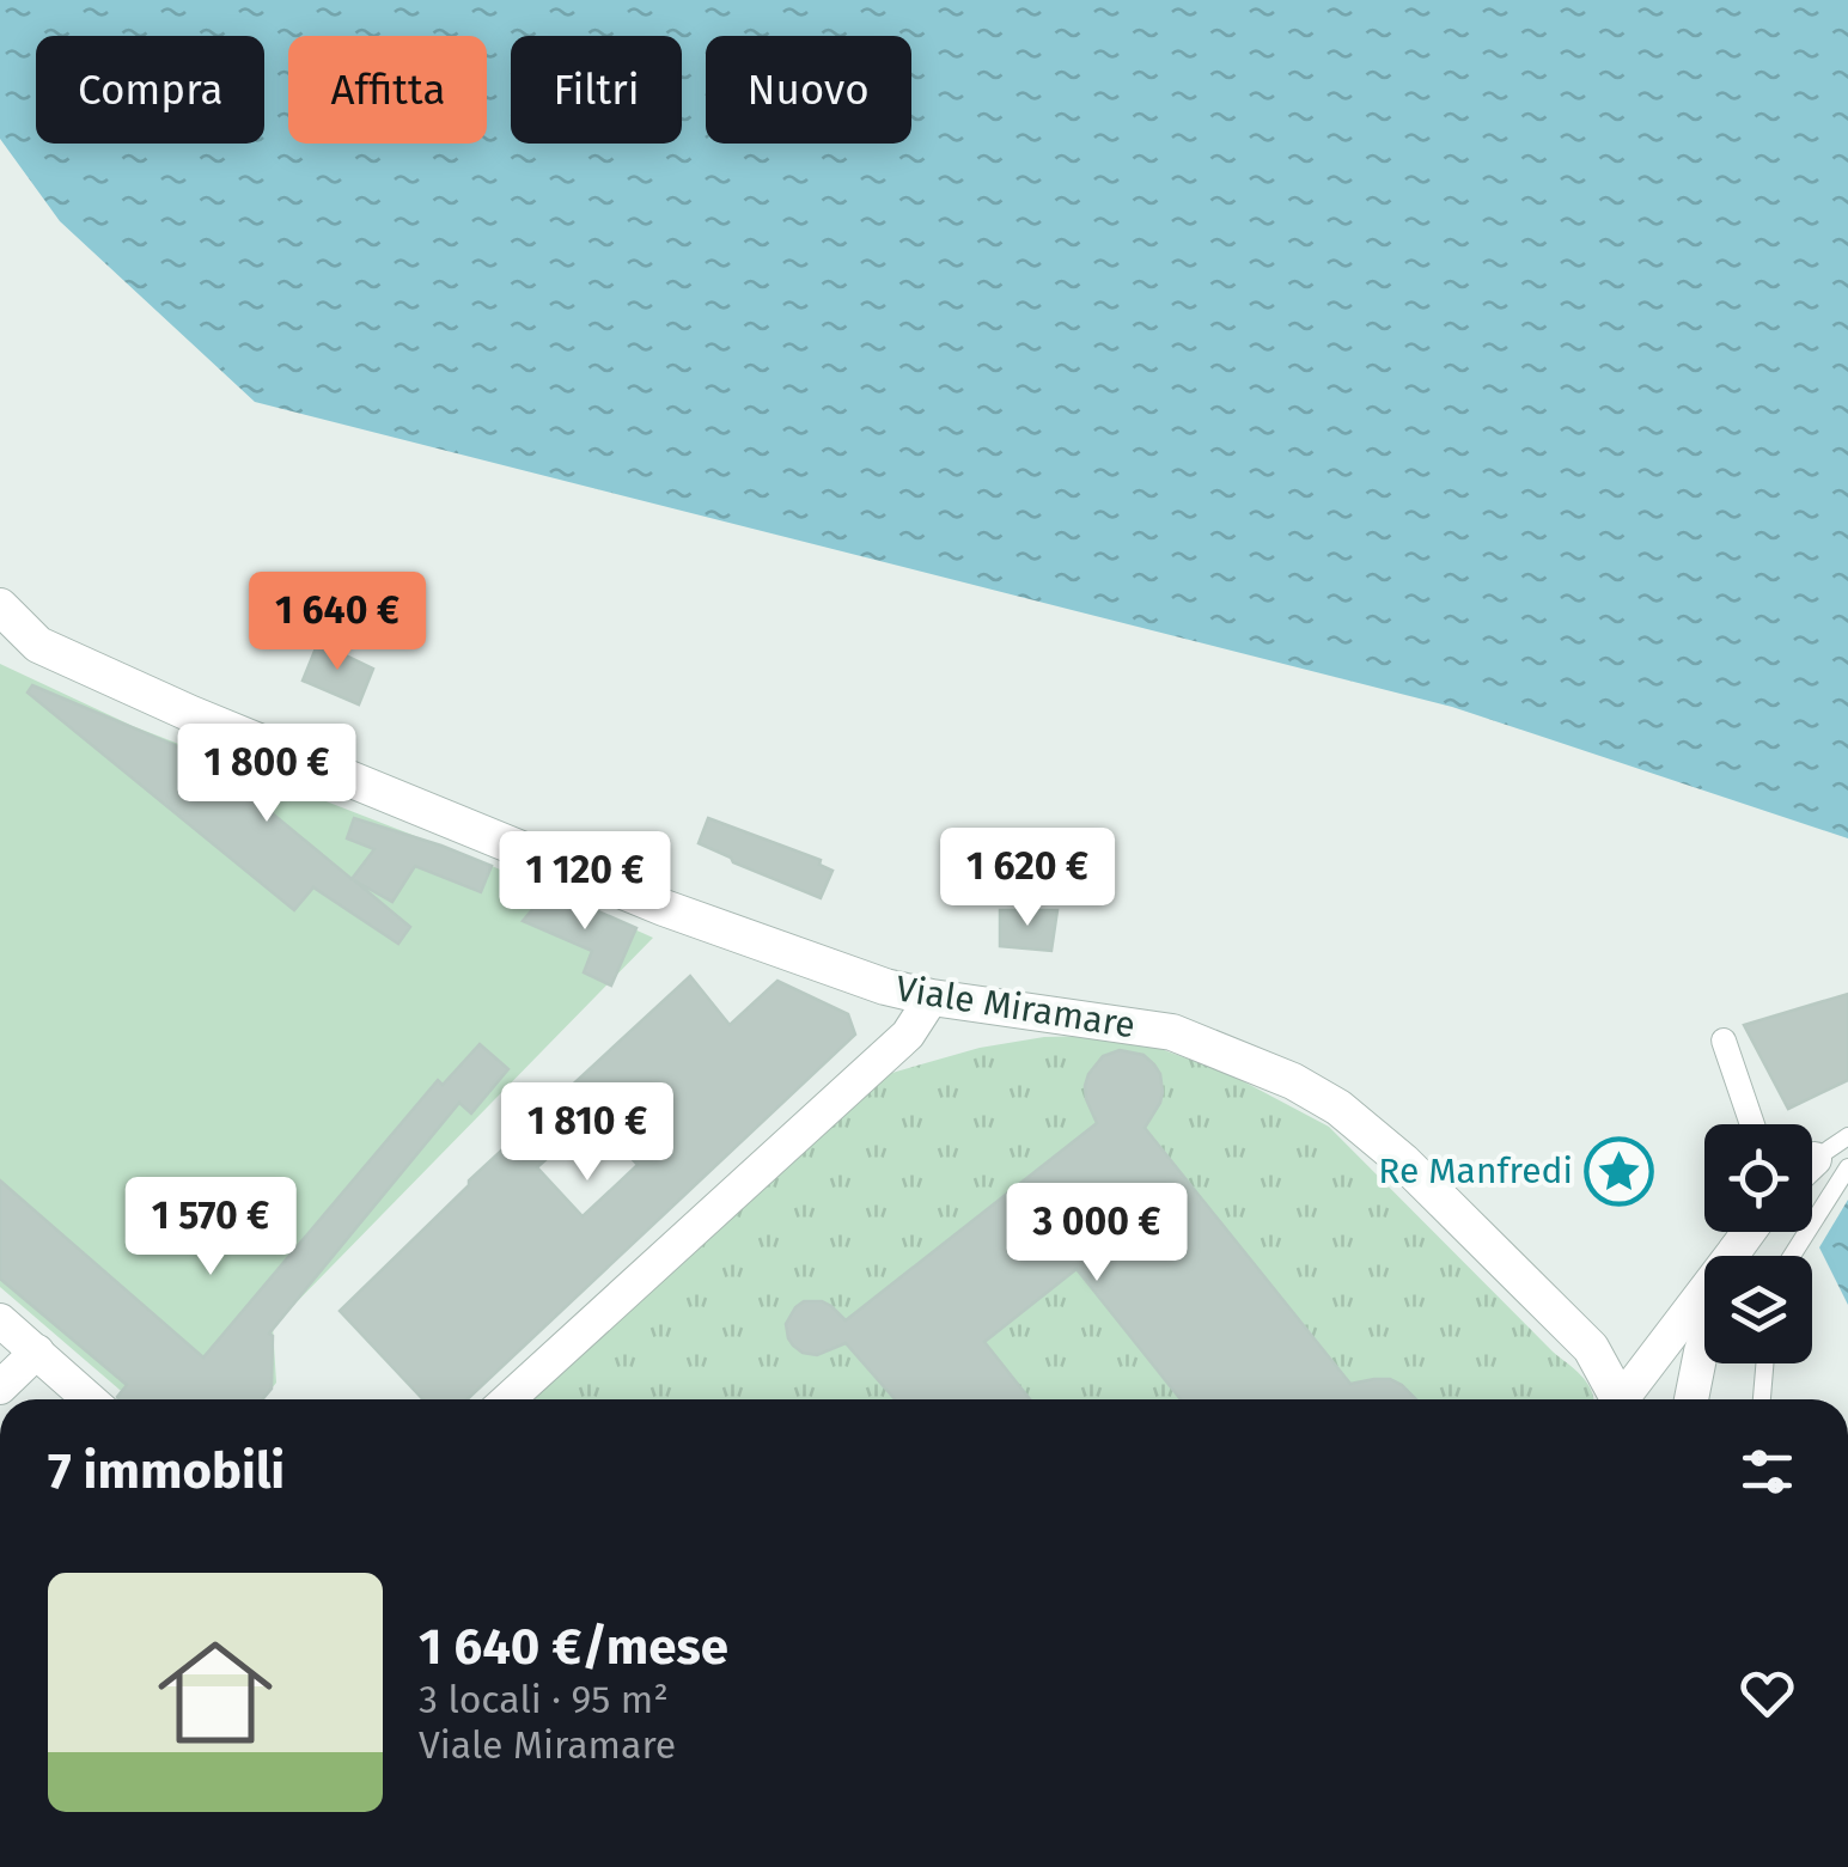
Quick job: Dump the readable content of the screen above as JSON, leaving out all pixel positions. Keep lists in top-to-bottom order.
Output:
{
  "streets": {
    "street": ["Viale Miramare"]
  },
  "places": {
    "place": ["Re Manfredi"]
  },
  "page": {
    "chip": [
      "Compra",
      "Affitta",
      "Filtri",
      "Nuovo"
    ],
    "price": [
      "1 640 €",
      "1 800 €",
      "1 620 €",
      "1 120 €",
      "1 810 €",
      "1 570 €",
      "3 000 €"
    ],
    "heading": "7 immobili",
    "list": [
      {
        "name": "1 640 €/mese",
        "note": "3 locali · 95 m² · Viale Miramare"
      }
    ]
  }
}
